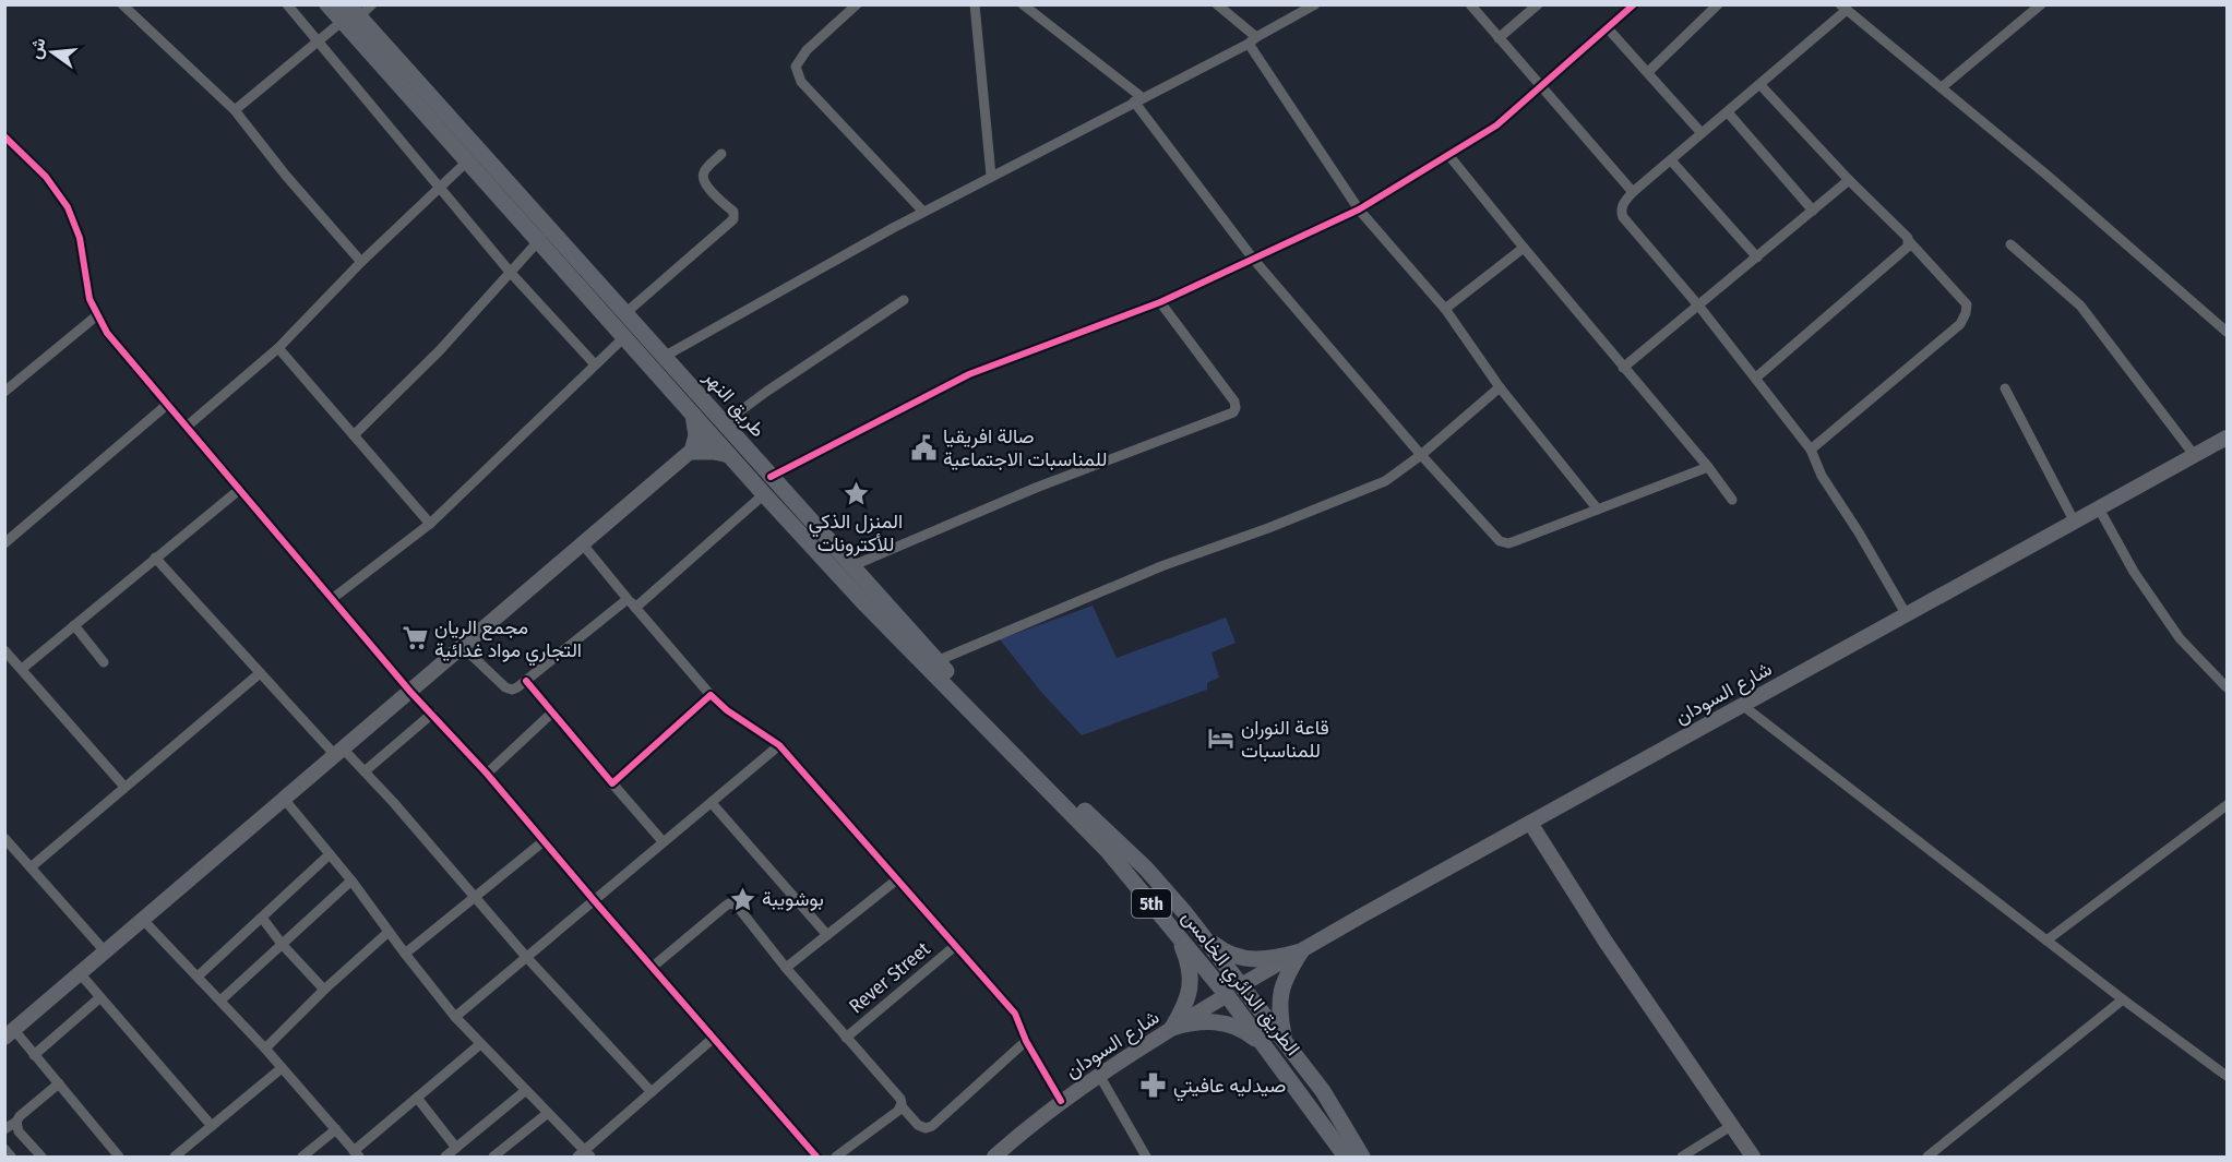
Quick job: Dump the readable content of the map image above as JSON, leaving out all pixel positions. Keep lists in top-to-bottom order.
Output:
{
  "streets": {
    "main road": [
      "طريق النهر",
      "شارع السودان",
      "5th",
      "الطريق الدائري الخامس"
    ],
    "street": ["Rever Street"]
  },
  "crossings": [
    ["طريق النهر", "الطريق الدائري الخامس"],
    ["شارع السودان", "الطريق الدائري الخامس"]
  ],
  "places": {
    "public building": ["صالة افريقيا للمناسبات الاجتماعية"],
    "place": ["المنزل الذكي للأكترونات", "بوشويبة"],
    "supermarket": ["مجمع الريان التجاري مواد غدائية"],
    "hotel": ["قاعة النوران للمناسبات"],
    "pharmacy": ["صيدليه عافيتي"]
  },
  "north": "left"
}
